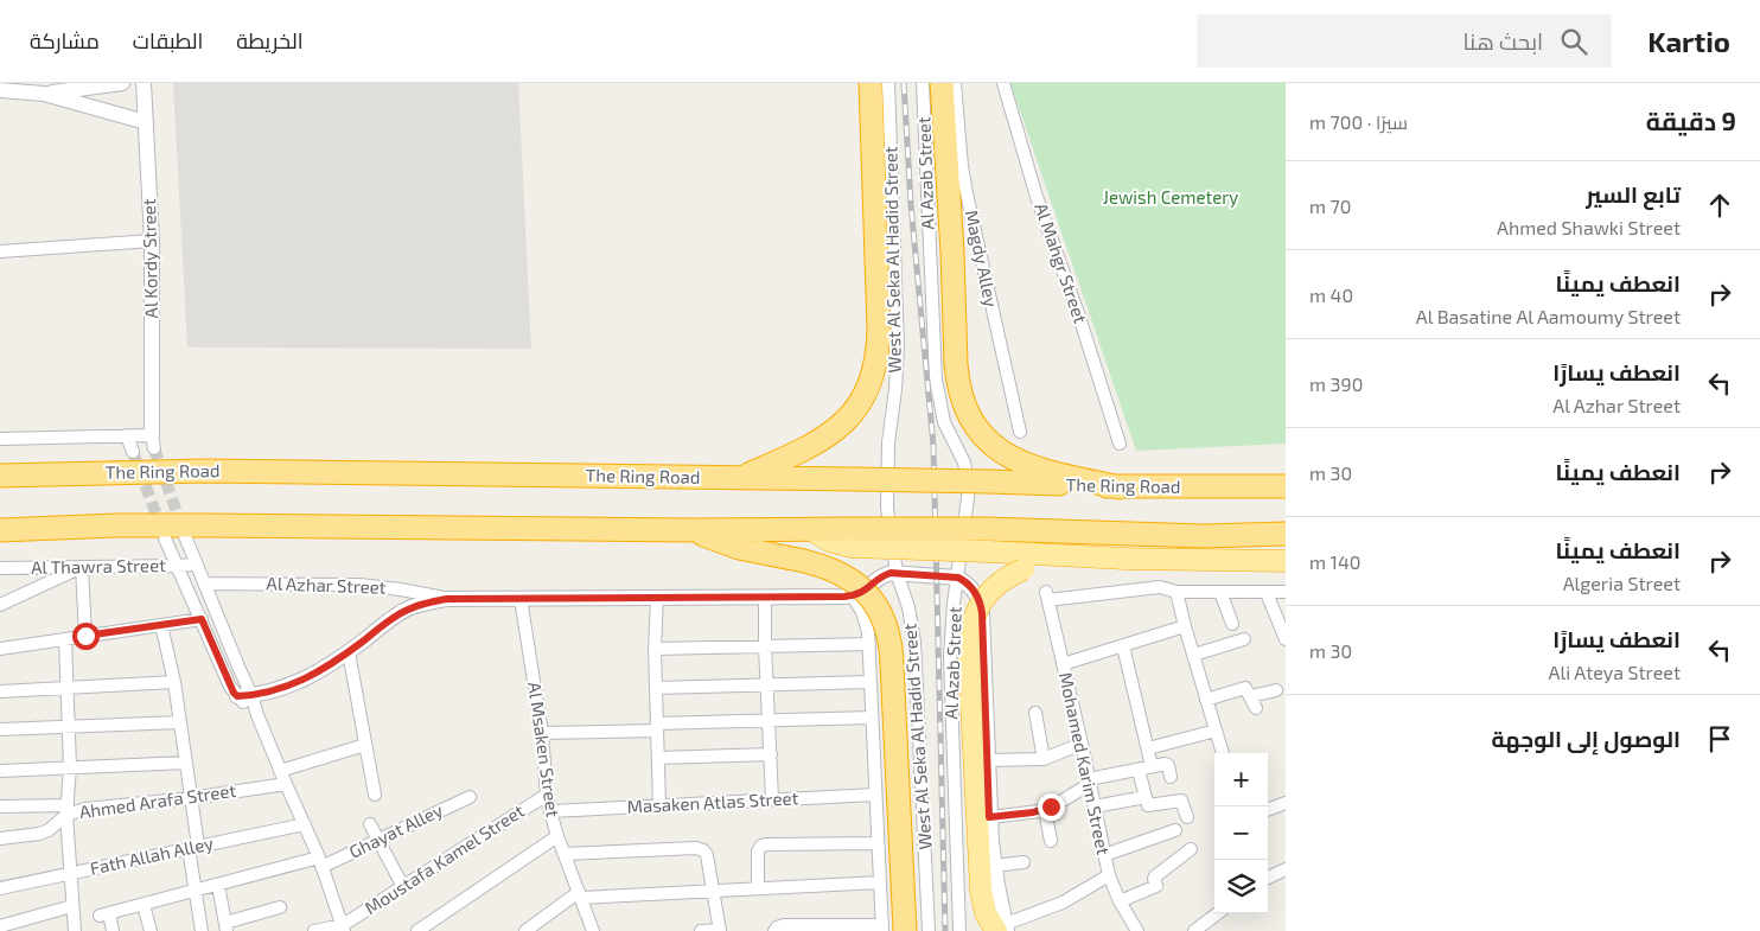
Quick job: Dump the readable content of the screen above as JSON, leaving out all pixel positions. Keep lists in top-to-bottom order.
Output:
{
  "streets": {
    "highway": ["The Ring Road"],
    "street": [
      "Al Azab Street",
      "Al Kordy Street",
      "Magdy Alley",
      "West Al Seka Al Hadid Street",
      "Al Mahgr Street",
      "Al Thawra Street",
      "Al Azhar Street",
      "Al Msaken Street",
      "Mohamed Karim Street",
      "Ahmed Arafa Street",
      "Masaken Atlas Street",
      "Ghayat Alley",
      "Fath Allah Alley",
      "Moustafa Kamel Street"
    ]
  },
  "crossings": [
    ["Al Azhar Street", "Al Msaken Street"],
    ["Al Msaken Street", "Masaken Atlas Street"],
    ["Al Msaken Street", "Moustafa Kamel Street"]
  ],
  "parks": ["Jewish Cemetery"],
  "page": {
    "header": "Kartio",
    "search": "ابحث هنا",
    "nav": ["الخريطة", "الطبقات", "مشاركة"],
    "heading": ["9 دقيقة", "سيرًا · 700 m"],
    "list": [
      ["تابع السير", "Ahmed Shawki Street", "70 m"],
      ["انعطف يمينًا", "Al Basatine Al Aamoumy Street", "40 m"],
      ["انعطف يسارًا", "Al Azhar Street", "390 m"],
      ["انعطف يمينًا", "30 m"],
      ["انعطف يمينًا", "Algeria Street", "140 m"],
      ["انعطف يسارًا", "Ali Ateya Street", "30 m"],
      "الوصول إلى الوجهة"
    ],
    "map_buttons": ["+", "−"]
  }
}
